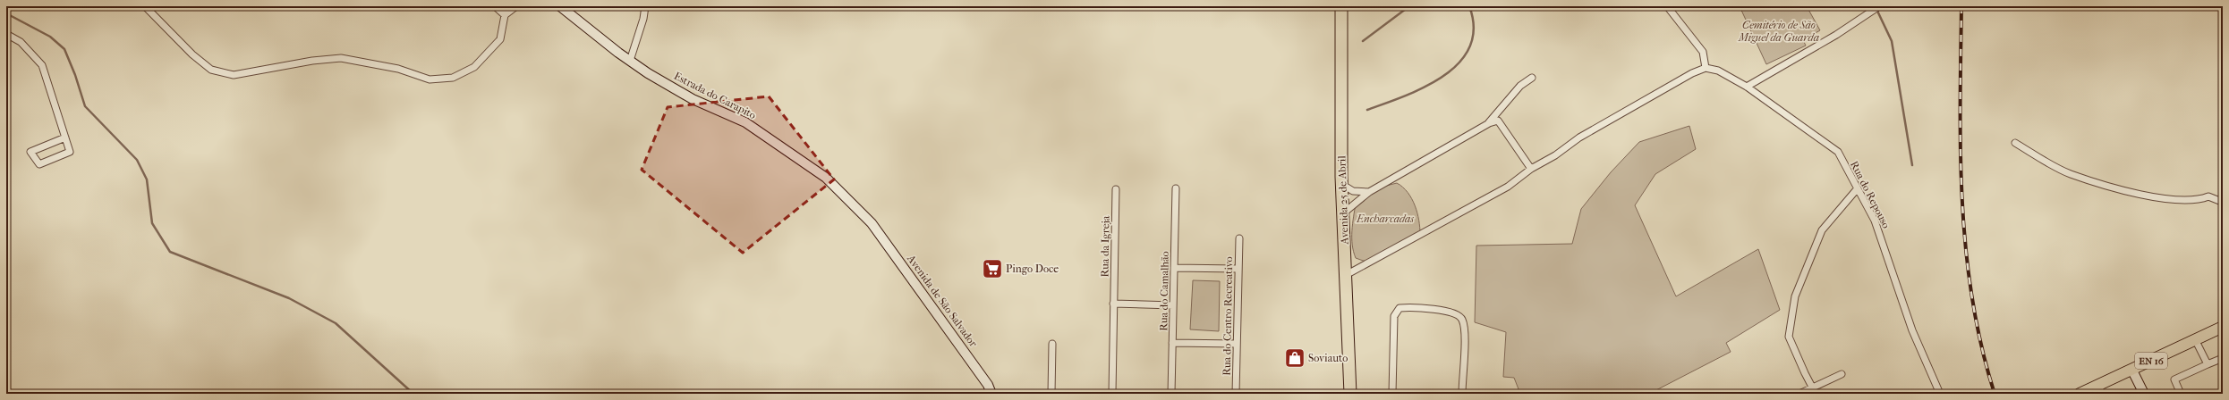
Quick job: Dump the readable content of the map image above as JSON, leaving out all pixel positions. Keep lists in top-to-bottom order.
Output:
{
  "streets": {
    "highway": ["Avenida 25 de Abril"],
    "main road": ["EN 16"],
    "street": [
      "Estrada do Carapito",
      "Rua do Repouso",
      "Rua da Igreja",
      "Rua do Camalhão",
      "Avenida de São Salvador",
      "Rua do Centro Recreativo"
    ]
  },
  "crossings": [
    ["Estrada do Carapito", "Avenida de São Salvador"]
  ],
  "parks": ["Cemitério de São Miguel da Guarda", "Encharcadas"],
  "places": {
    "supermarket": ["Pingo Doce"],
    "shop": ["Soviauto"]
  }
}
